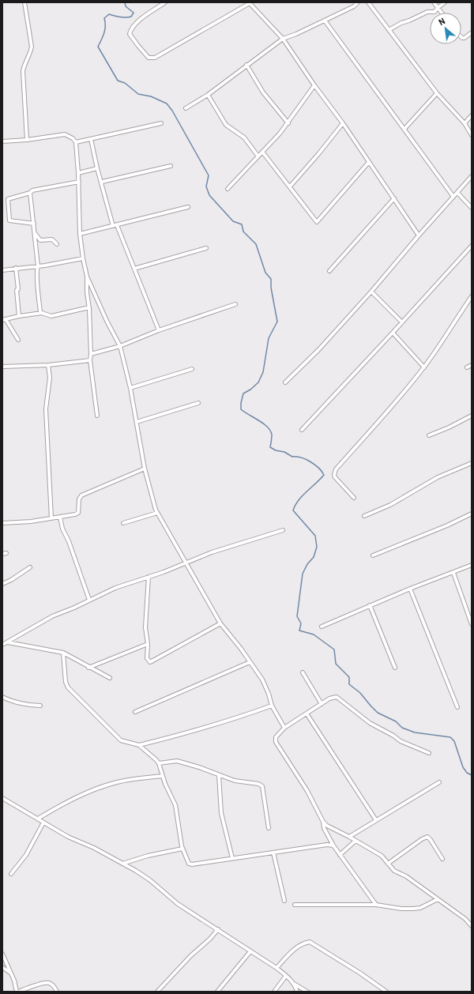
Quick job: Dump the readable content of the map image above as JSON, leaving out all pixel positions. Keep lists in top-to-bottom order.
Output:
{
  "north": "top left"
}
